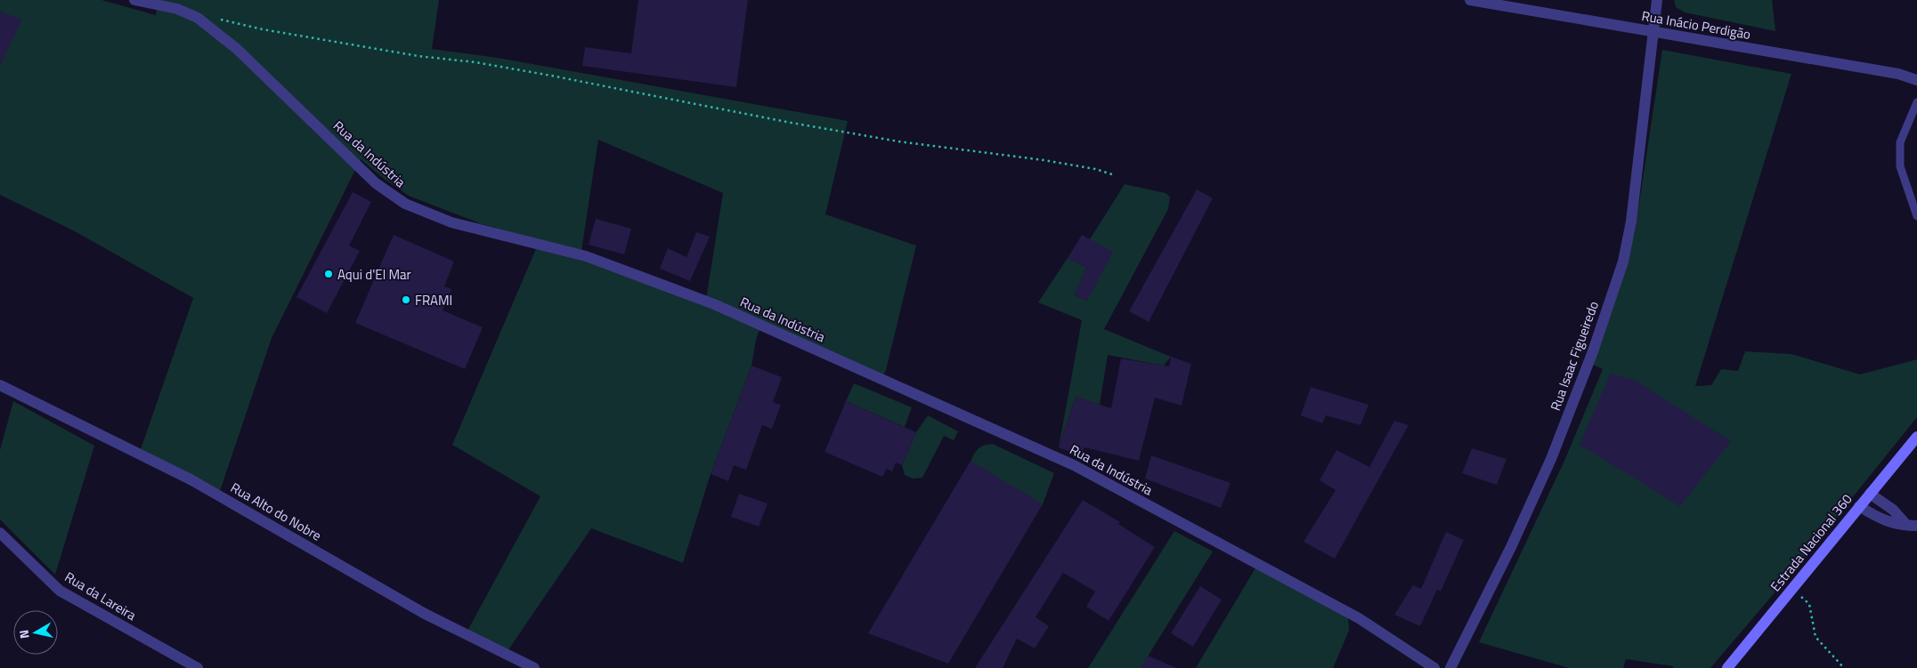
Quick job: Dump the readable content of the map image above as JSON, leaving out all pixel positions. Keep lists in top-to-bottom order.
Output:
{
  "streets": {
    "main road": ["Estrada Nacional 360"],
    "street": [
      "Rua Inácio Perdigão",
      "Rua da Indústria",
      "Rua Isaac Figueiredo",
      "Rua Alto do Nobre",
      "Rua da Lareira"
    ]
  },
  "crossings": [
    ["Rua Inácio Perdigão", "Rua Isaac Figueiredo"]
  ],
  "places": ["Aqui d'El Mar", "FRAMI"],
  "north": "left"
}
